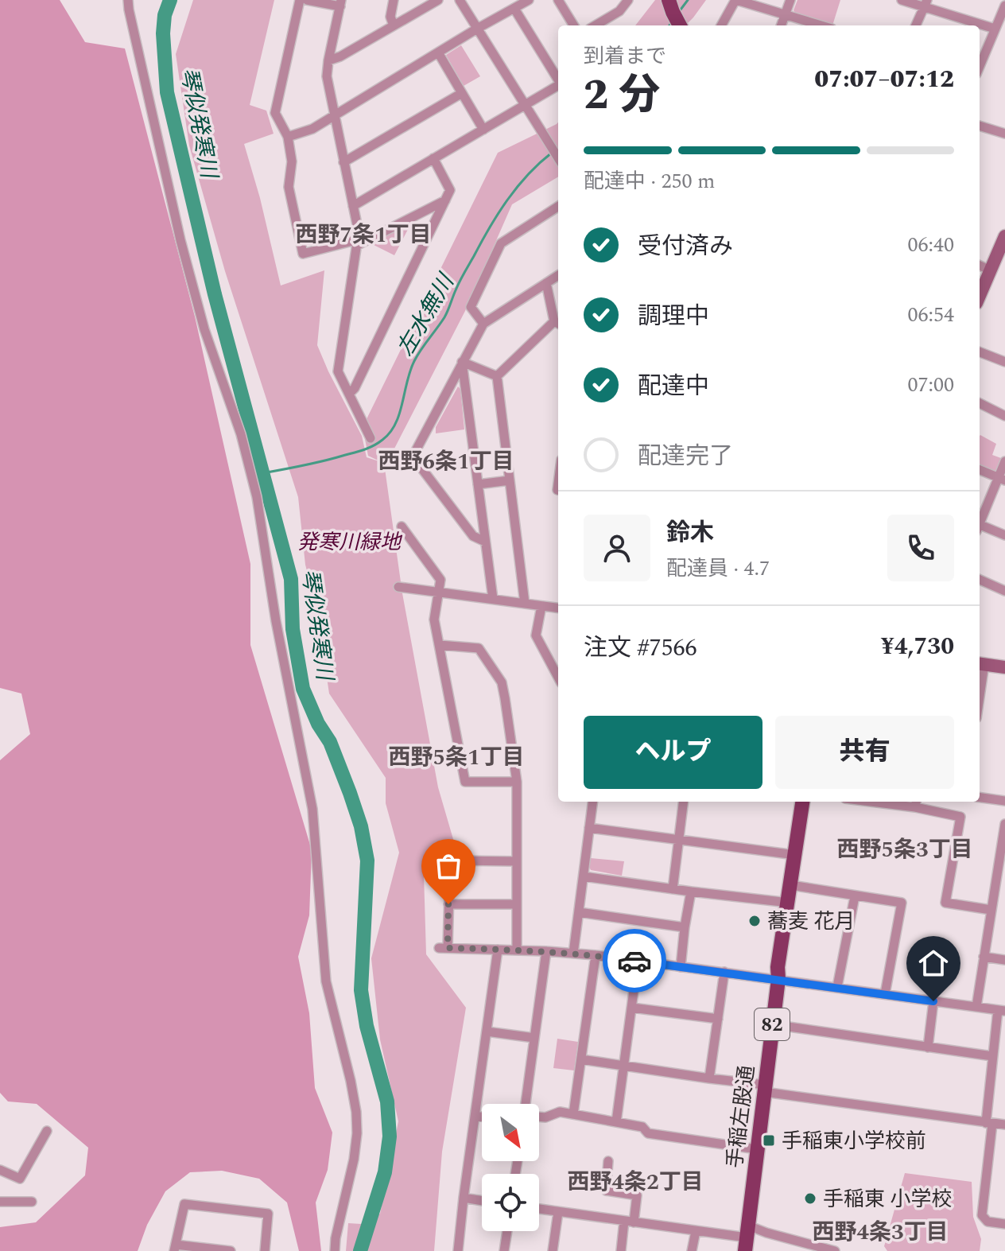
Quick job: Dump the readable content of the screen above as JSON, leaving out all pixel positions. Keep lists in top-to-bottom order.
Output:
{
  "streets": {
    "main road": ["82", "手稲左股通"]
  },
  "districts": [
    "西野7条1丁目",
    "西野6条1丁目",
    "西野5条1丁目",
    "西野5条3丁目",
    "西野4条2丁目",
    "西野4条3丁目"
  ],
  "water": ["琴似発寒川", "左水無川"],
  "parks": ["発寒川緑地"],
  "places": {
    "other": ["蕎麦 花月", "手稲東 小学校"],
    "transit": ["手稲東小学校前"]
  },
  "north": "bottom right",
  "page": {
    "heading": ["2 分", "到着まで", "07:07–07:12"],
    "panel": [
      "鈴木",
      "配達員 · 4.7",
      "注文 #7566",
      "¥4,730"
    ],
    "bar": "配達中 · 250 m",
    "list": [
      ["受付済み", "06:40"],
      ["調理中", "06:54"],
      ["配達中", "07:00"],
      "配達完了"
    ],
    "buttons": ["ヘルプ", "共有"]
  }
}
